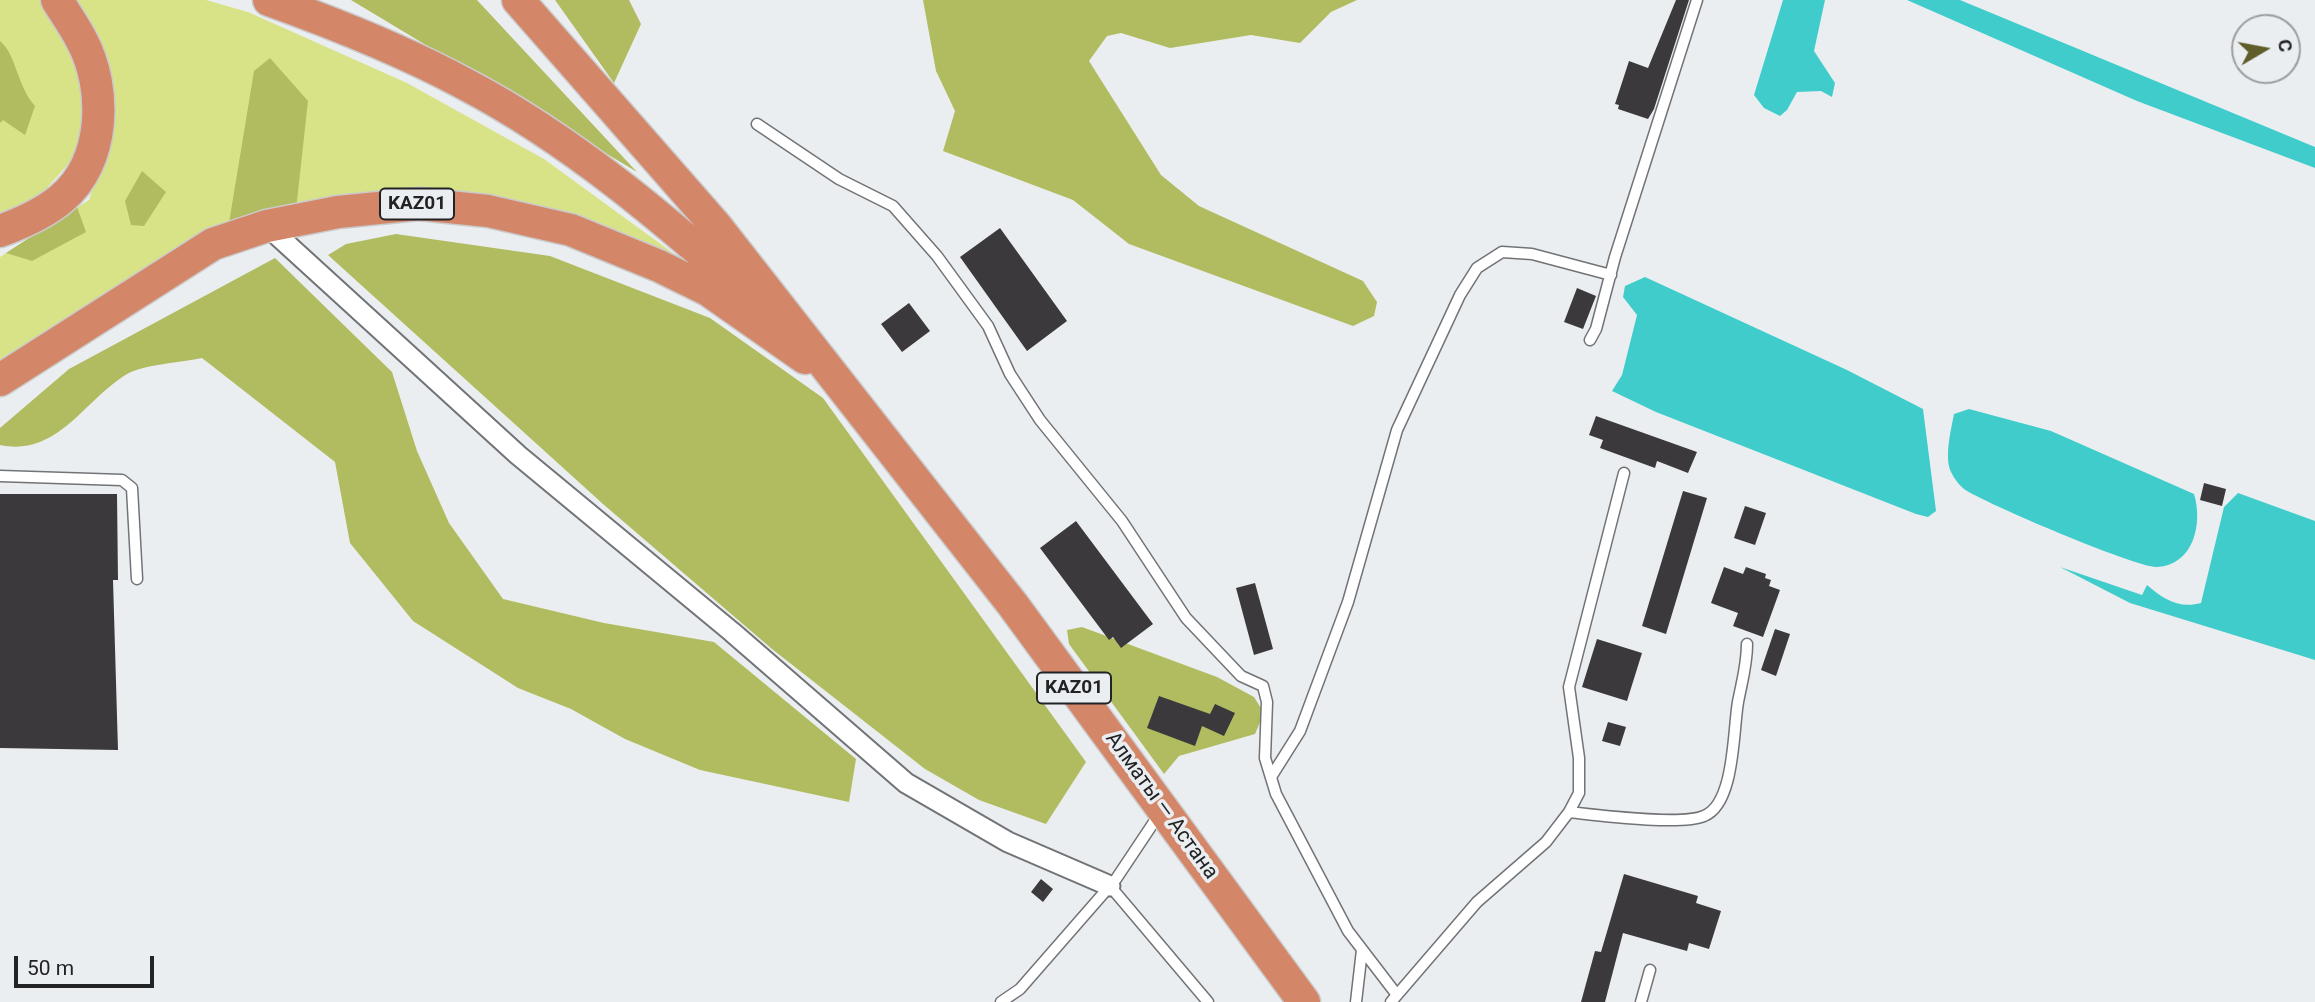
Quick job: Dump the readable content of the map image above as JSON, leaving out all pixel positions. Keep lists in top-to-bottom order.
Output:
{
  "streets": {
    "highway": ["KАZ01", "Алматы — Астана"]
  },
  "crossings": [
    ["KАZ01", "Алматы — Астана"]
  ],
  "scale_bar": "50 m",
  "north": "right"
}
